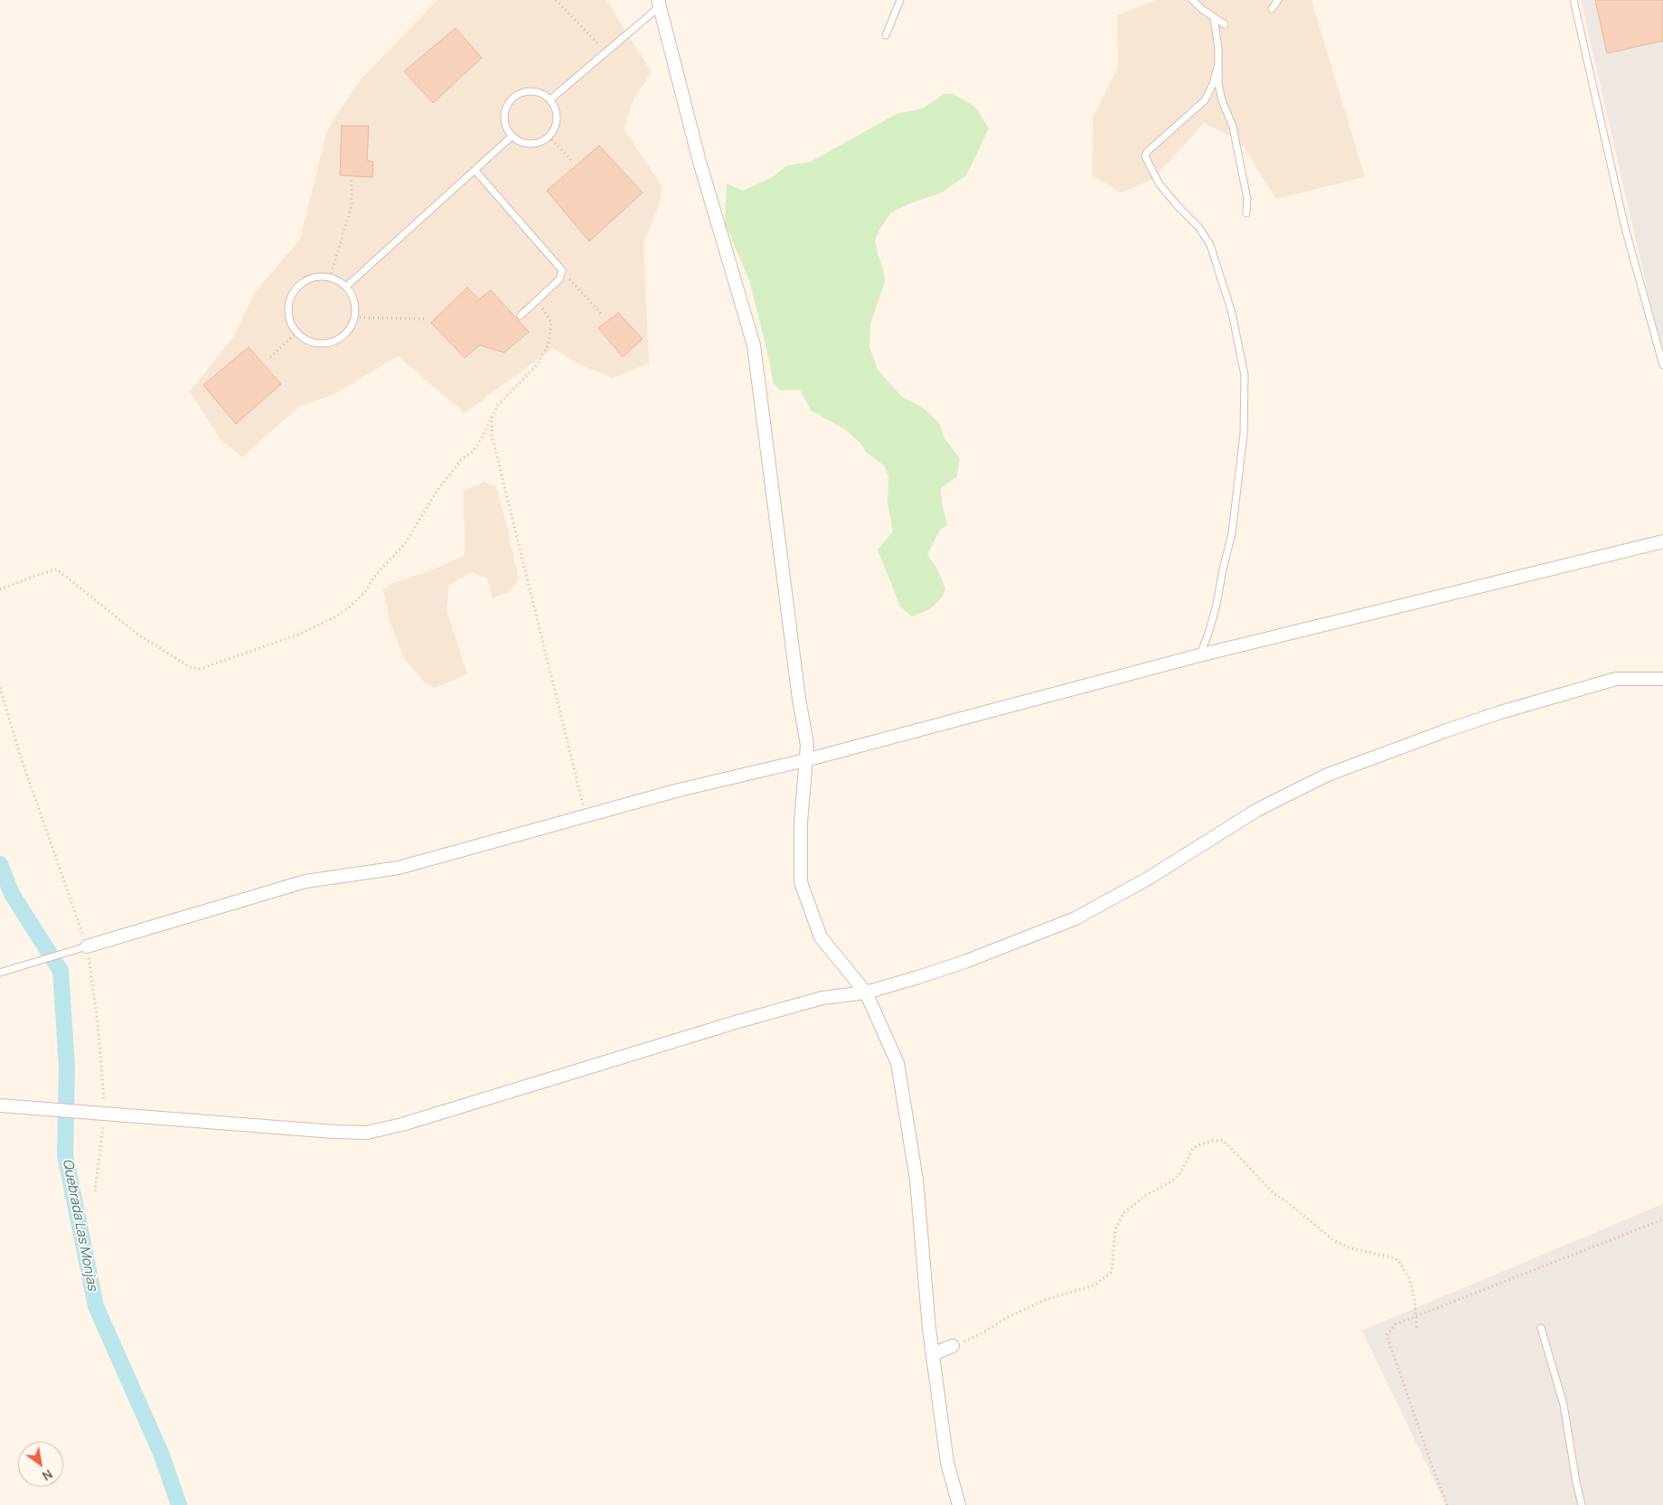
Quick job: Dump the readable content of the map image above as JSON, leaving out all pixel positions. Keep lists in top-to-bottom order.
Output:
{
  "water": ["Quebrada Las Monjas"],
  "north": "bottom right"
}
